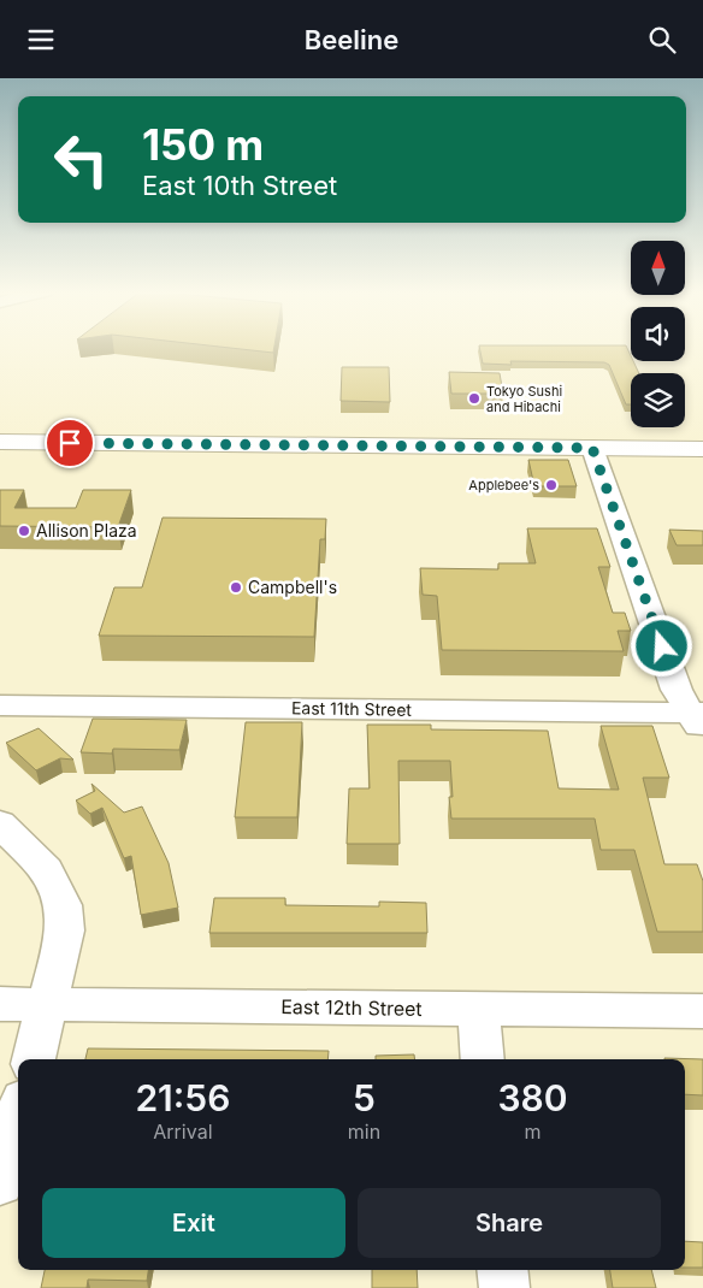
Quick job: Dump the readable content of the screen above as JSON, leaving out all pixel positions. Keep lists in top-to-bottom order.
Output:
{
  "streets": {
    "street": ["East 11th Street", "East 12th Street"]
  },
  "places": [
    "Tokyo Sushi and Hibachi",
    "Applebee's",
    "Allison Plaza",
    "Campbell's"
  ],
  "north": "top",
  "page": {
    "header": "Beeline",
    "turn": ["150 m", "East 10th Street"],
    "eta": [
      "21:56",
      "Arrival",
      "5",
      "min",
      "380",
      "m"
    ],
    "buttons": ["Exit", "Share"]
  }
}
